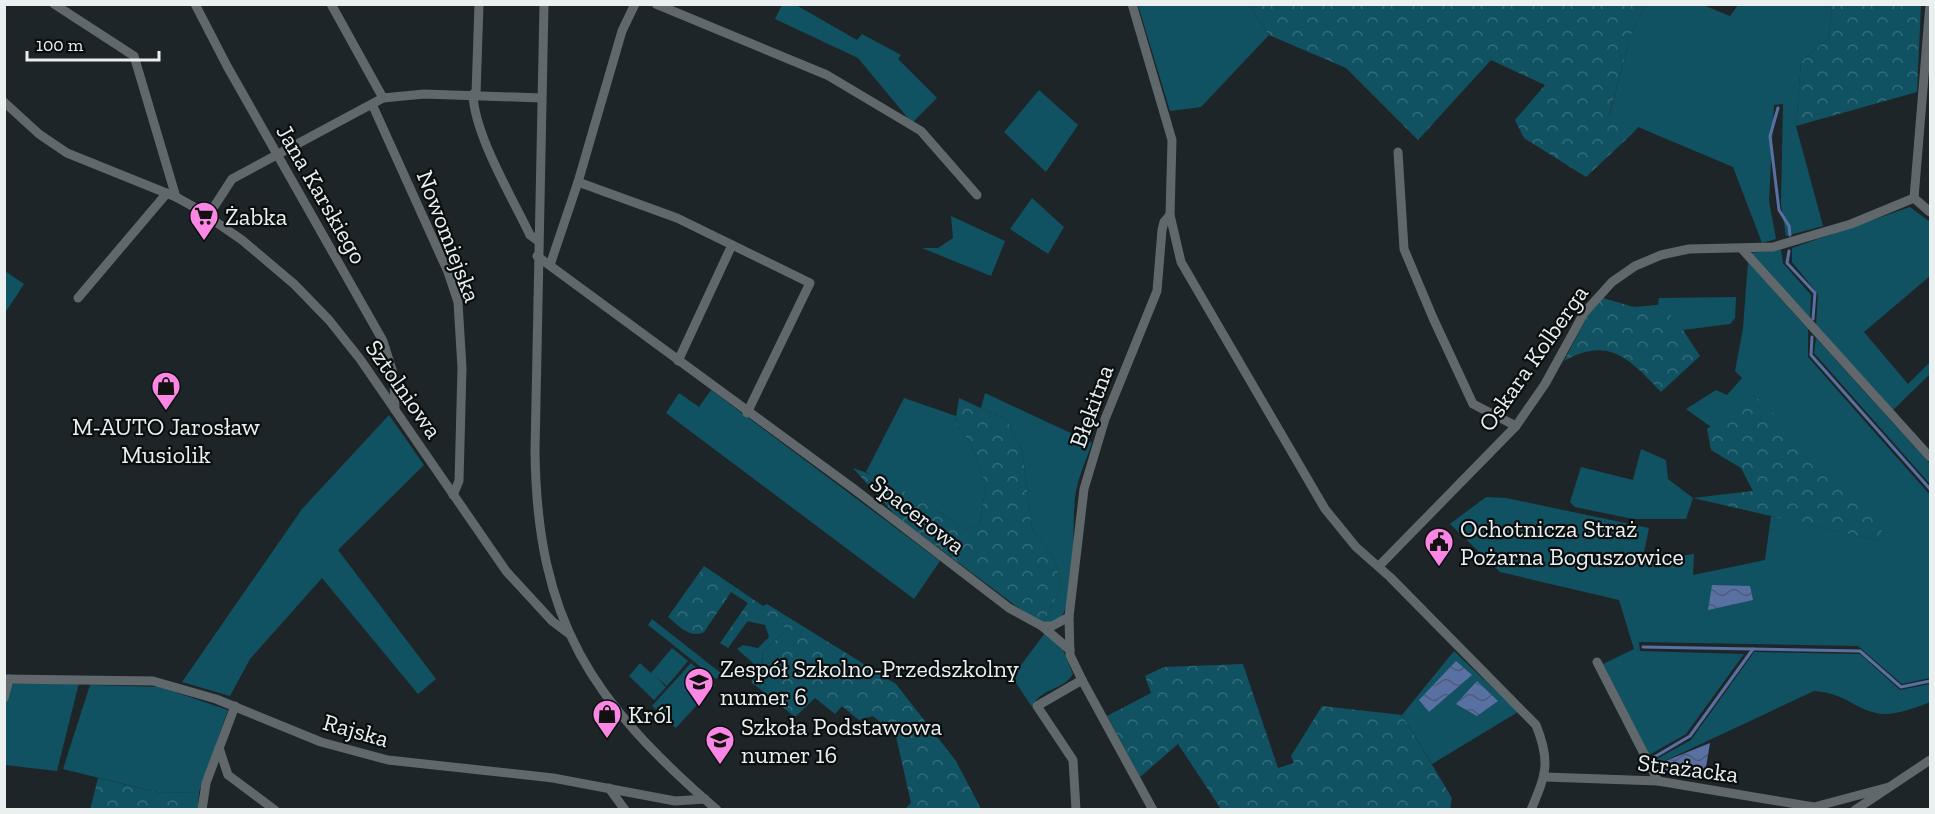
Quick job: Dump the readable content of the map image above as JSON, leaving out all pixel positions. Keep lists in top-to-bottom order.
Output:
{
  "streets": {
    "street": [
      "Jana Karskiego",
      "Nowomiejska",
      "Oskara Kolberga",
      "Sztolniowa",
      "Błękitna",
      "Spacerowa",
      "Rajska",
      "Strażacka"
    ]
  },
  "crossings": [
    ["Jana Karskiego", "Sztolniowa"],
    ["Nowomiejska", "Sztolniowa"],
    ["Oskara Kolberga", "Błękitna"],
    ["Błękitna", "Spacerowa"]
  ],
  "places": {
    "supermarket": ["Żabka"],
    "shop": ["M-AUTO Jarosław Musiolik", "Król"],
    "public building": ["Ochotnicza Straż Pożarna Boguszowice"],
    "school or university": ["Zespół Szkolno-Przedszkolny numer 6", "Szkoła Podstawowa numer 16"]
  },
  "scale_bar": "100 m"
}
